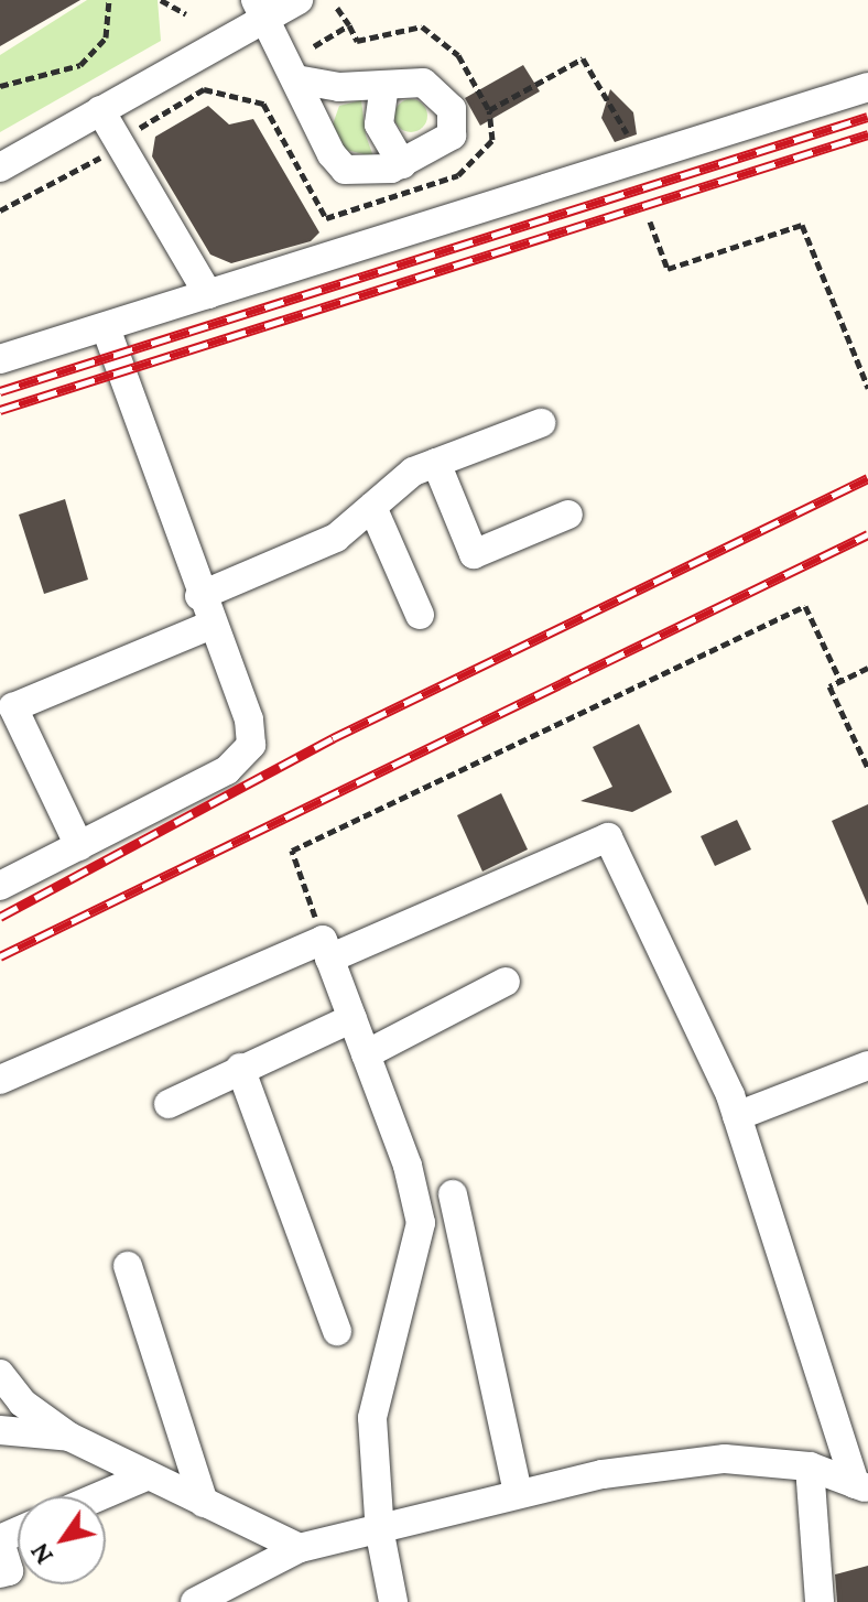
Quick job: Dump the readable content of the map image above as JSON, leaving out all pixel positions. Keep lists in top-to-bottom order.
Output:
{
  "north": "bottom left"
}
